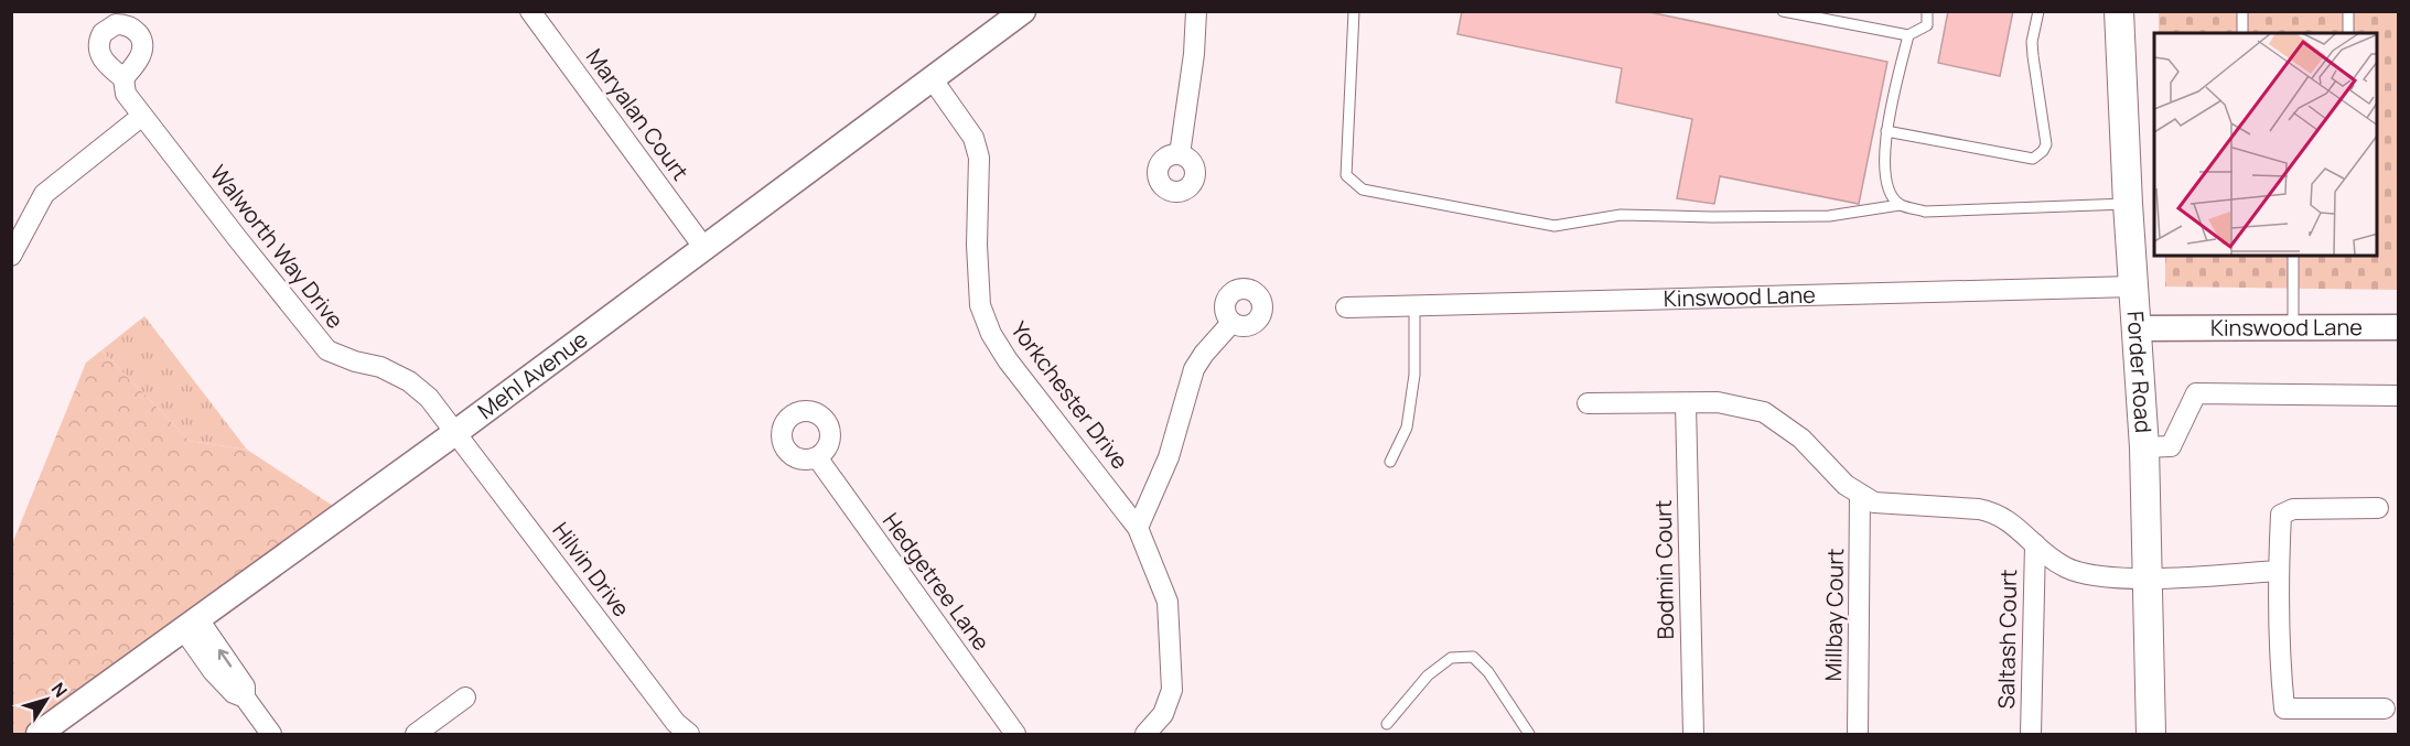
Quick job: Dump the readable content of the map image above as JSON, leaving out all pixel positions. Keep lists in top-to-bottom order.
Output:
{
  "streets": {
    "main road": ["Forder Road"],
    "street": [
      "Maryalan Court",
      "Walworth Way Drive",
      "Kinswood Lane",
      "Mehl Avenue",
      "Yorkchester Drive",
      "Hilvin Drive",
      "Bodmin Court",
      "Hedgetree Lane",
      "Millbay Court",
      "Saltash Court"
    ]
  },
  "crossings": [
    ["Maryalan Court", "Mehl Avenue"],
    ["Walworth Way Drive", "Mehl Avenue"],
    ["Walworth Way Drive", "Hilvin Drive"],
    ["Kinswood Lane", "Forder Road"],
    ["Mehl Avenue", "Yorkchester Drive"],
    ["Mehl Avenue", "Hilvin Drive"]
  ],
  "north": "top right"
}
